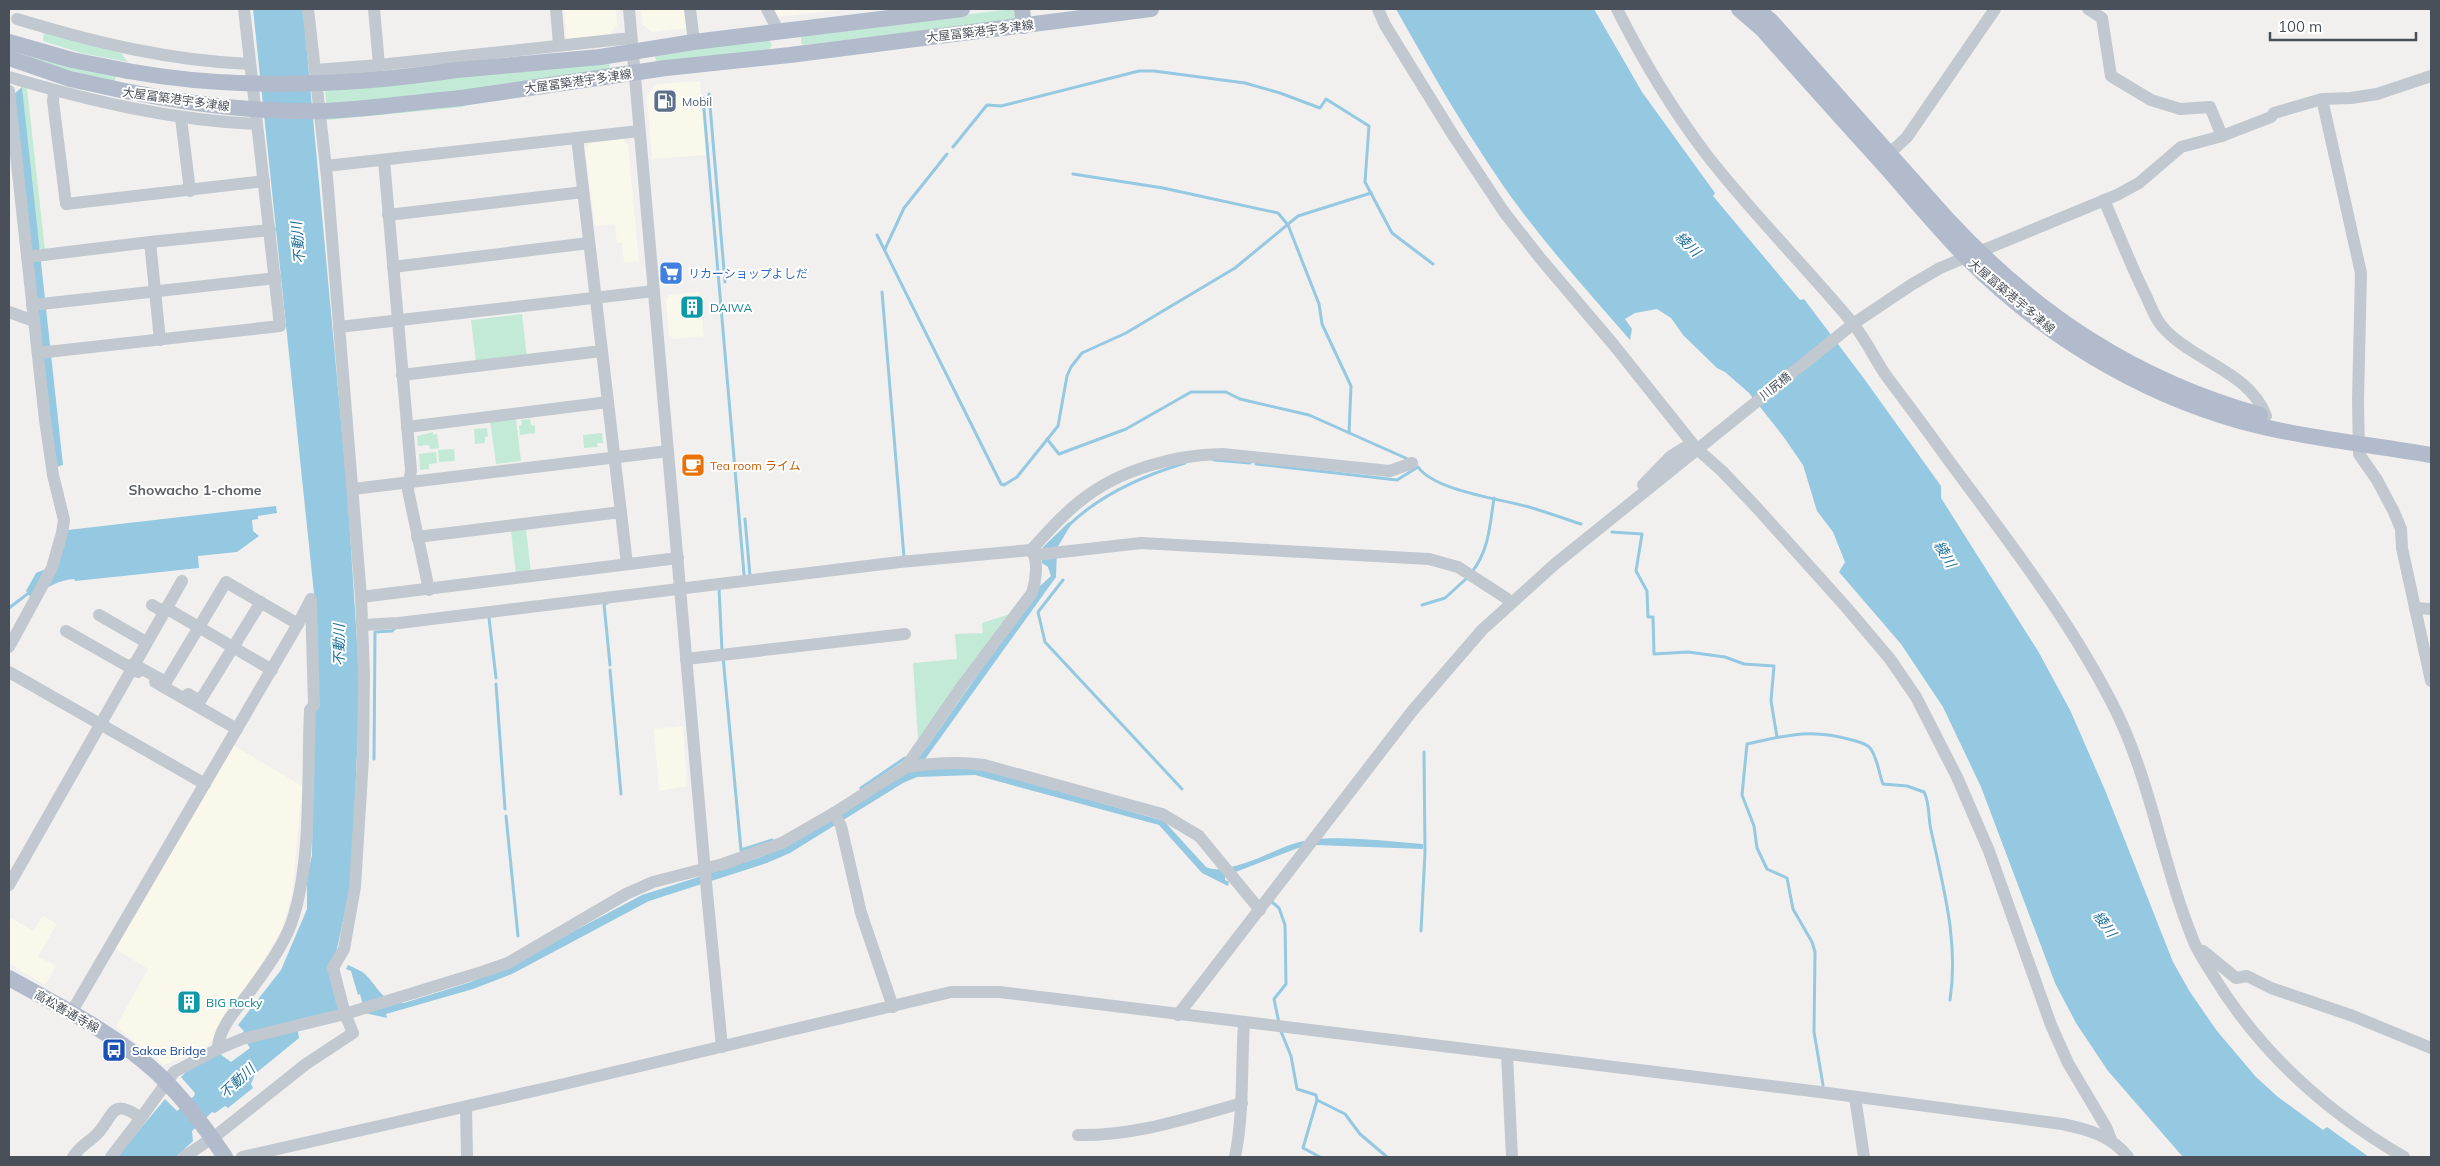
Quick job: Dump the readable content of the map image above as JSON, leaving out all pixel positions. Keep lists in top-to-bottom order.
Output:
{
  "streets": {
    "main road": ["大屋冨築港宇多津線", "高松善通寺線"],
    "street": ["川尻橋"]
  },
  "crossings": [
    ["大屋冨築港宇多津線", "川尻橋"]
  ],
  "districts": ["Showacho 1-chome"],
  "water": ["不動川", "綾川"],
  "places": {
    "fuel station": ["Mobil"],
    "supermarket": ["リカーショップよしだ"],
    "building": ["DAIWA", "BIG Rocky"],
    "cafe": ["Tea room ライム"],
    "bus stop": ["Sakae Bridge"]
  },
  "scale_bar": "100 m"
}
